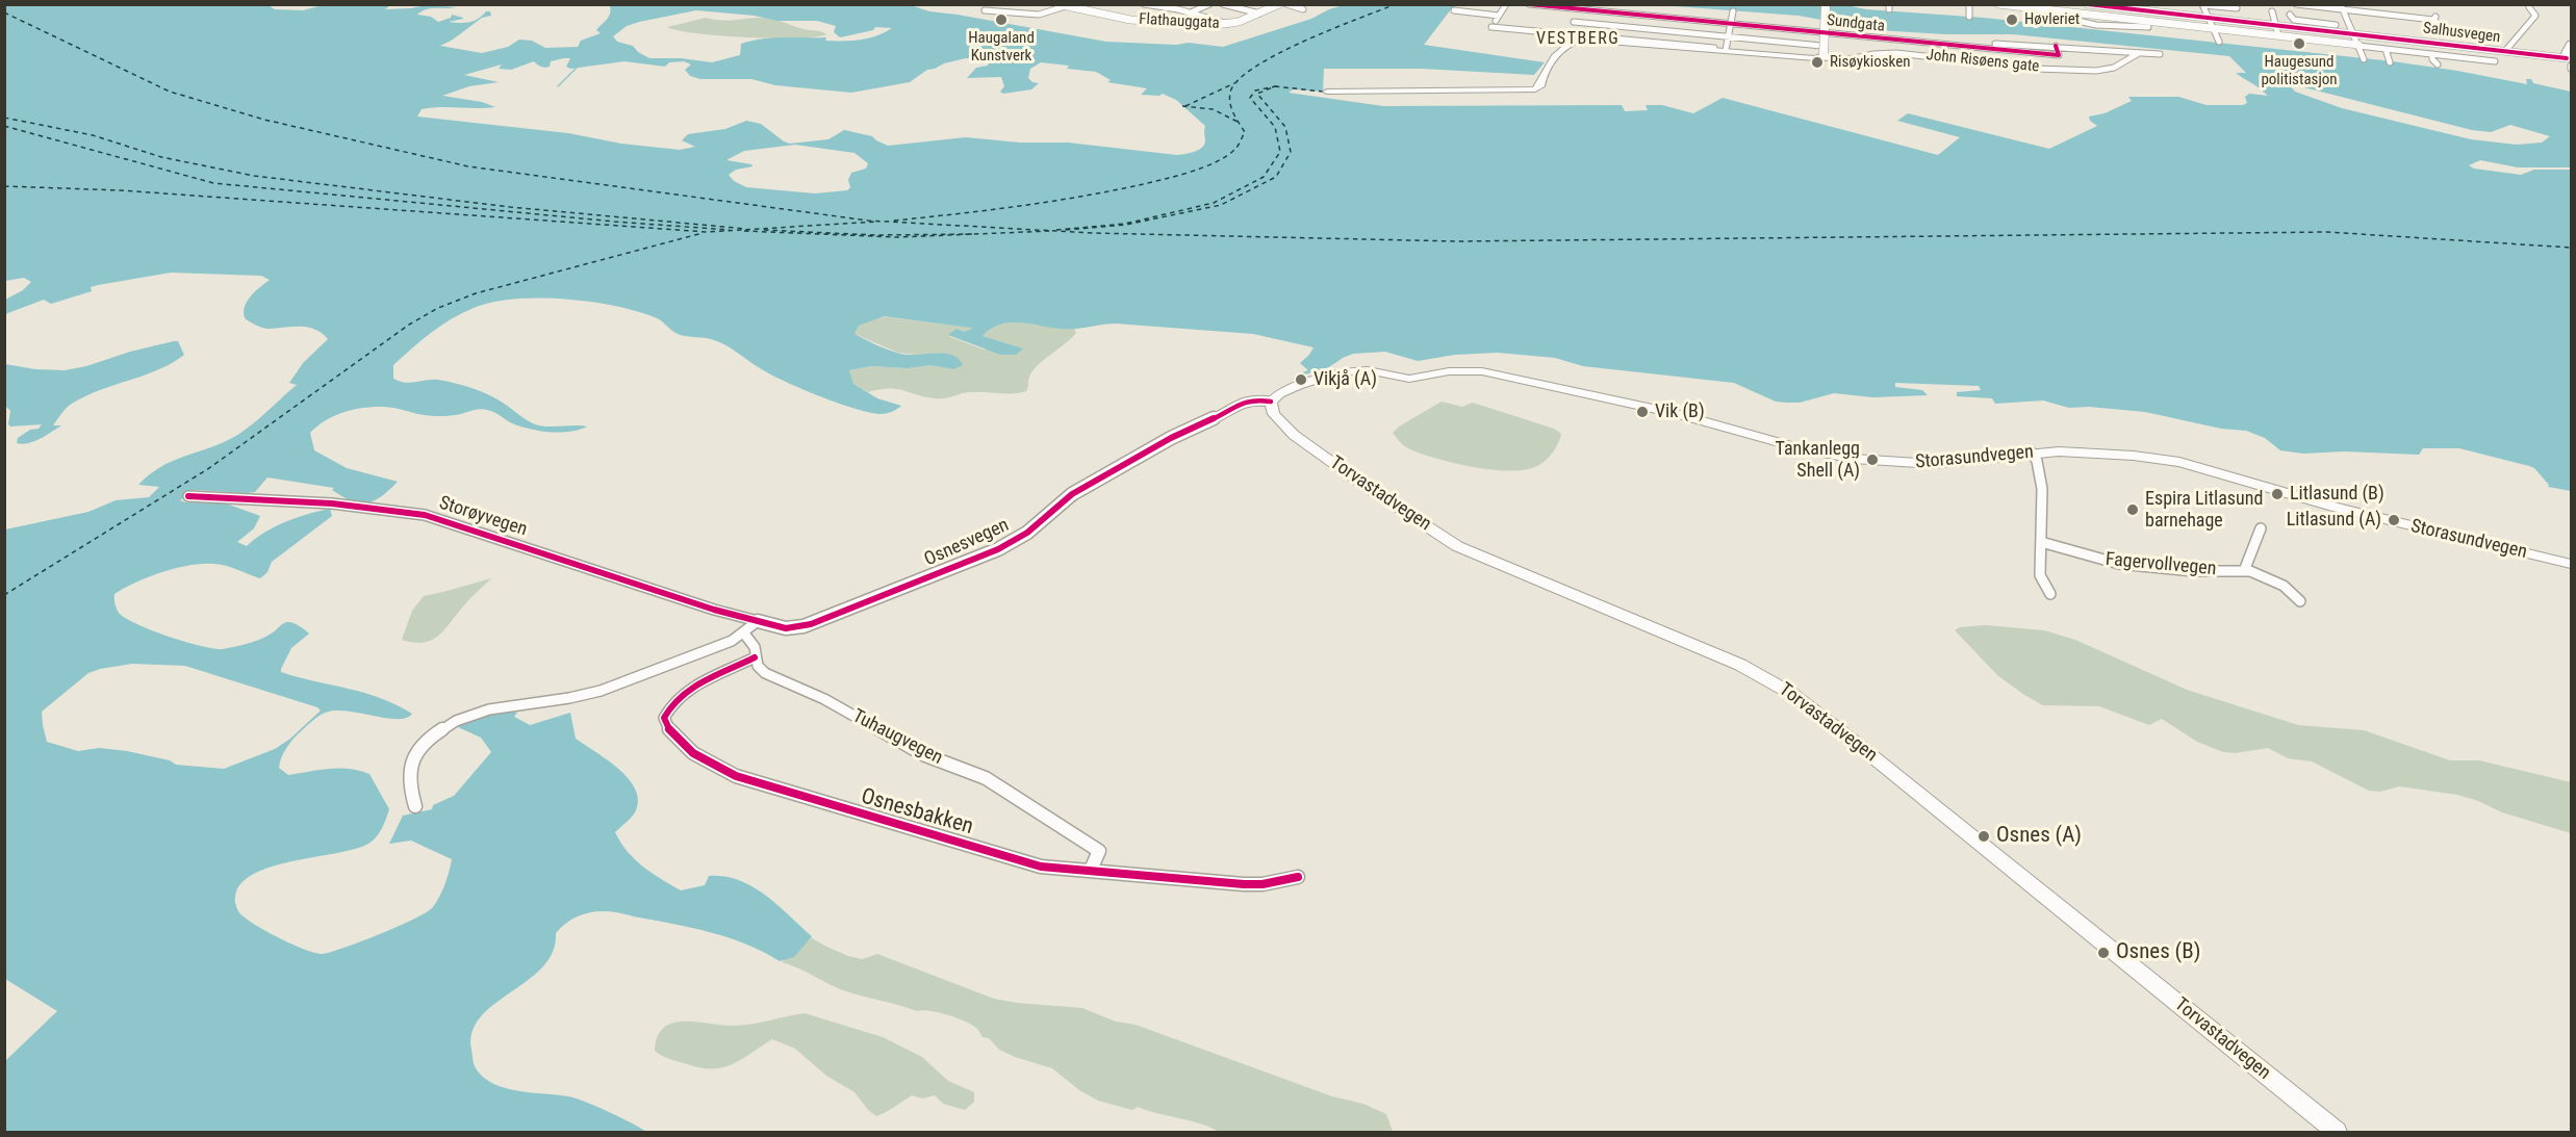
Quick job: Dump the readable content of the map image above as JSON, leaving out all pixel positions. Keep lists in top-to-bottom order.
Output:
{
  "streets": {
    "main road": ["Storasundvegen", "Torvastadvegen"],
    "street": [
      "Flathauggata",
      "Sundgata",
      "Salhusvegen",
      "John Risøens gate",
      "Storøyvegen",
      "Osnesvegen",
      "Fagervollvegen",
      "Tuhaugvegen",
      "Osnesbakken"
    ]
  },
  "crossings": [
    ["Storasundvegen", "Torvastadvegen"],
    ["Storasundvegen", "Osnesvegen"],
    ["Torvastadvegen", "Osnesvegen"],
    ["Storøyvegen", "Osnesvegen"],
    ["Tuhaugvegen", "Osnesbakken"]
  ],
  "districts": ["VESTBERG"],
  "places": [
    "Haugaland Kunstverk",
    "Høvleriet",
    "Haugesund politistasjon",
    "Risøykiosken",
    "Vikjå (A)",
    "Vik (B)",
    "Tankanlegg Shell (A)",
    "Litlasund (B)",
    "Espira Litlasund barnehage",
    "Litlasund (A)",
    "Osnes (A)",
    "Osnes (B)"
  ]
}
